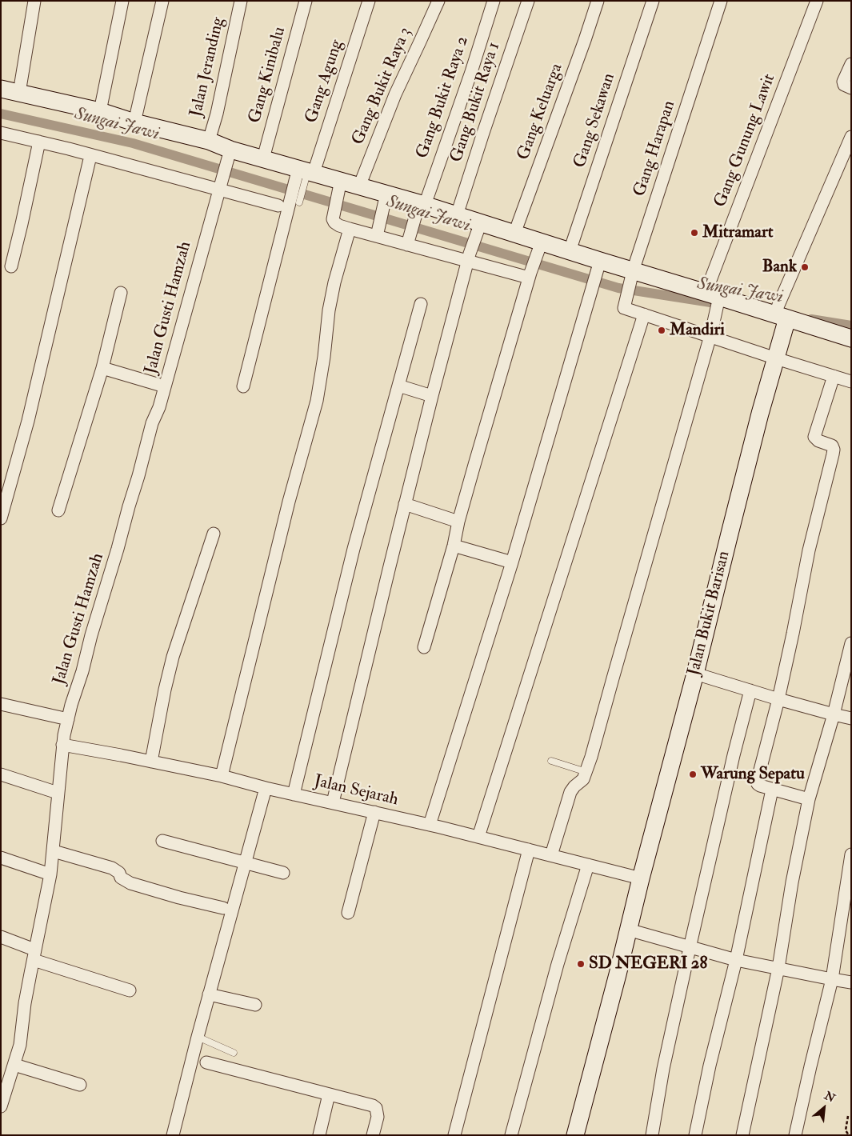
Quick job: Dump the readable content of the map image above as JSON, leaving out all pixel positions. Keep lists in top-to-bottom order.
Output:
{
  "streets": {
    "street": [
      "Jalan Jeranding",
      "Gang Kinibalu",
      "Gang Agung",
      "Gang Bukit Raya 3",
      "Gang Bukit Raya 2",
      "Gang Bukit Raya 1",
      "Gang Keluarga",
      "Gang Sekawan",
      "Gang Gunung Lawit",
      "Gang Harapan",
      "Jalan Gusti Hamzah",
      "Jalan Bukit Barisan",
      "Jalan Sejarah"
    ]
  },
  "crossings": [
    ["Jalan Gusti Hamzah", "Jalan Sejarah"],
    ["Jalan Bukit Barisan", "Jalan Sejarah"]
  ],
  "water": ["Sungai Jawi"],
  "places": [
    "Mitramart",
    "Bank",
    "Mandiri",
    "Warung Sepatu",
    "SD NEGERI 28"
  ],
  "north": "top right"
}
